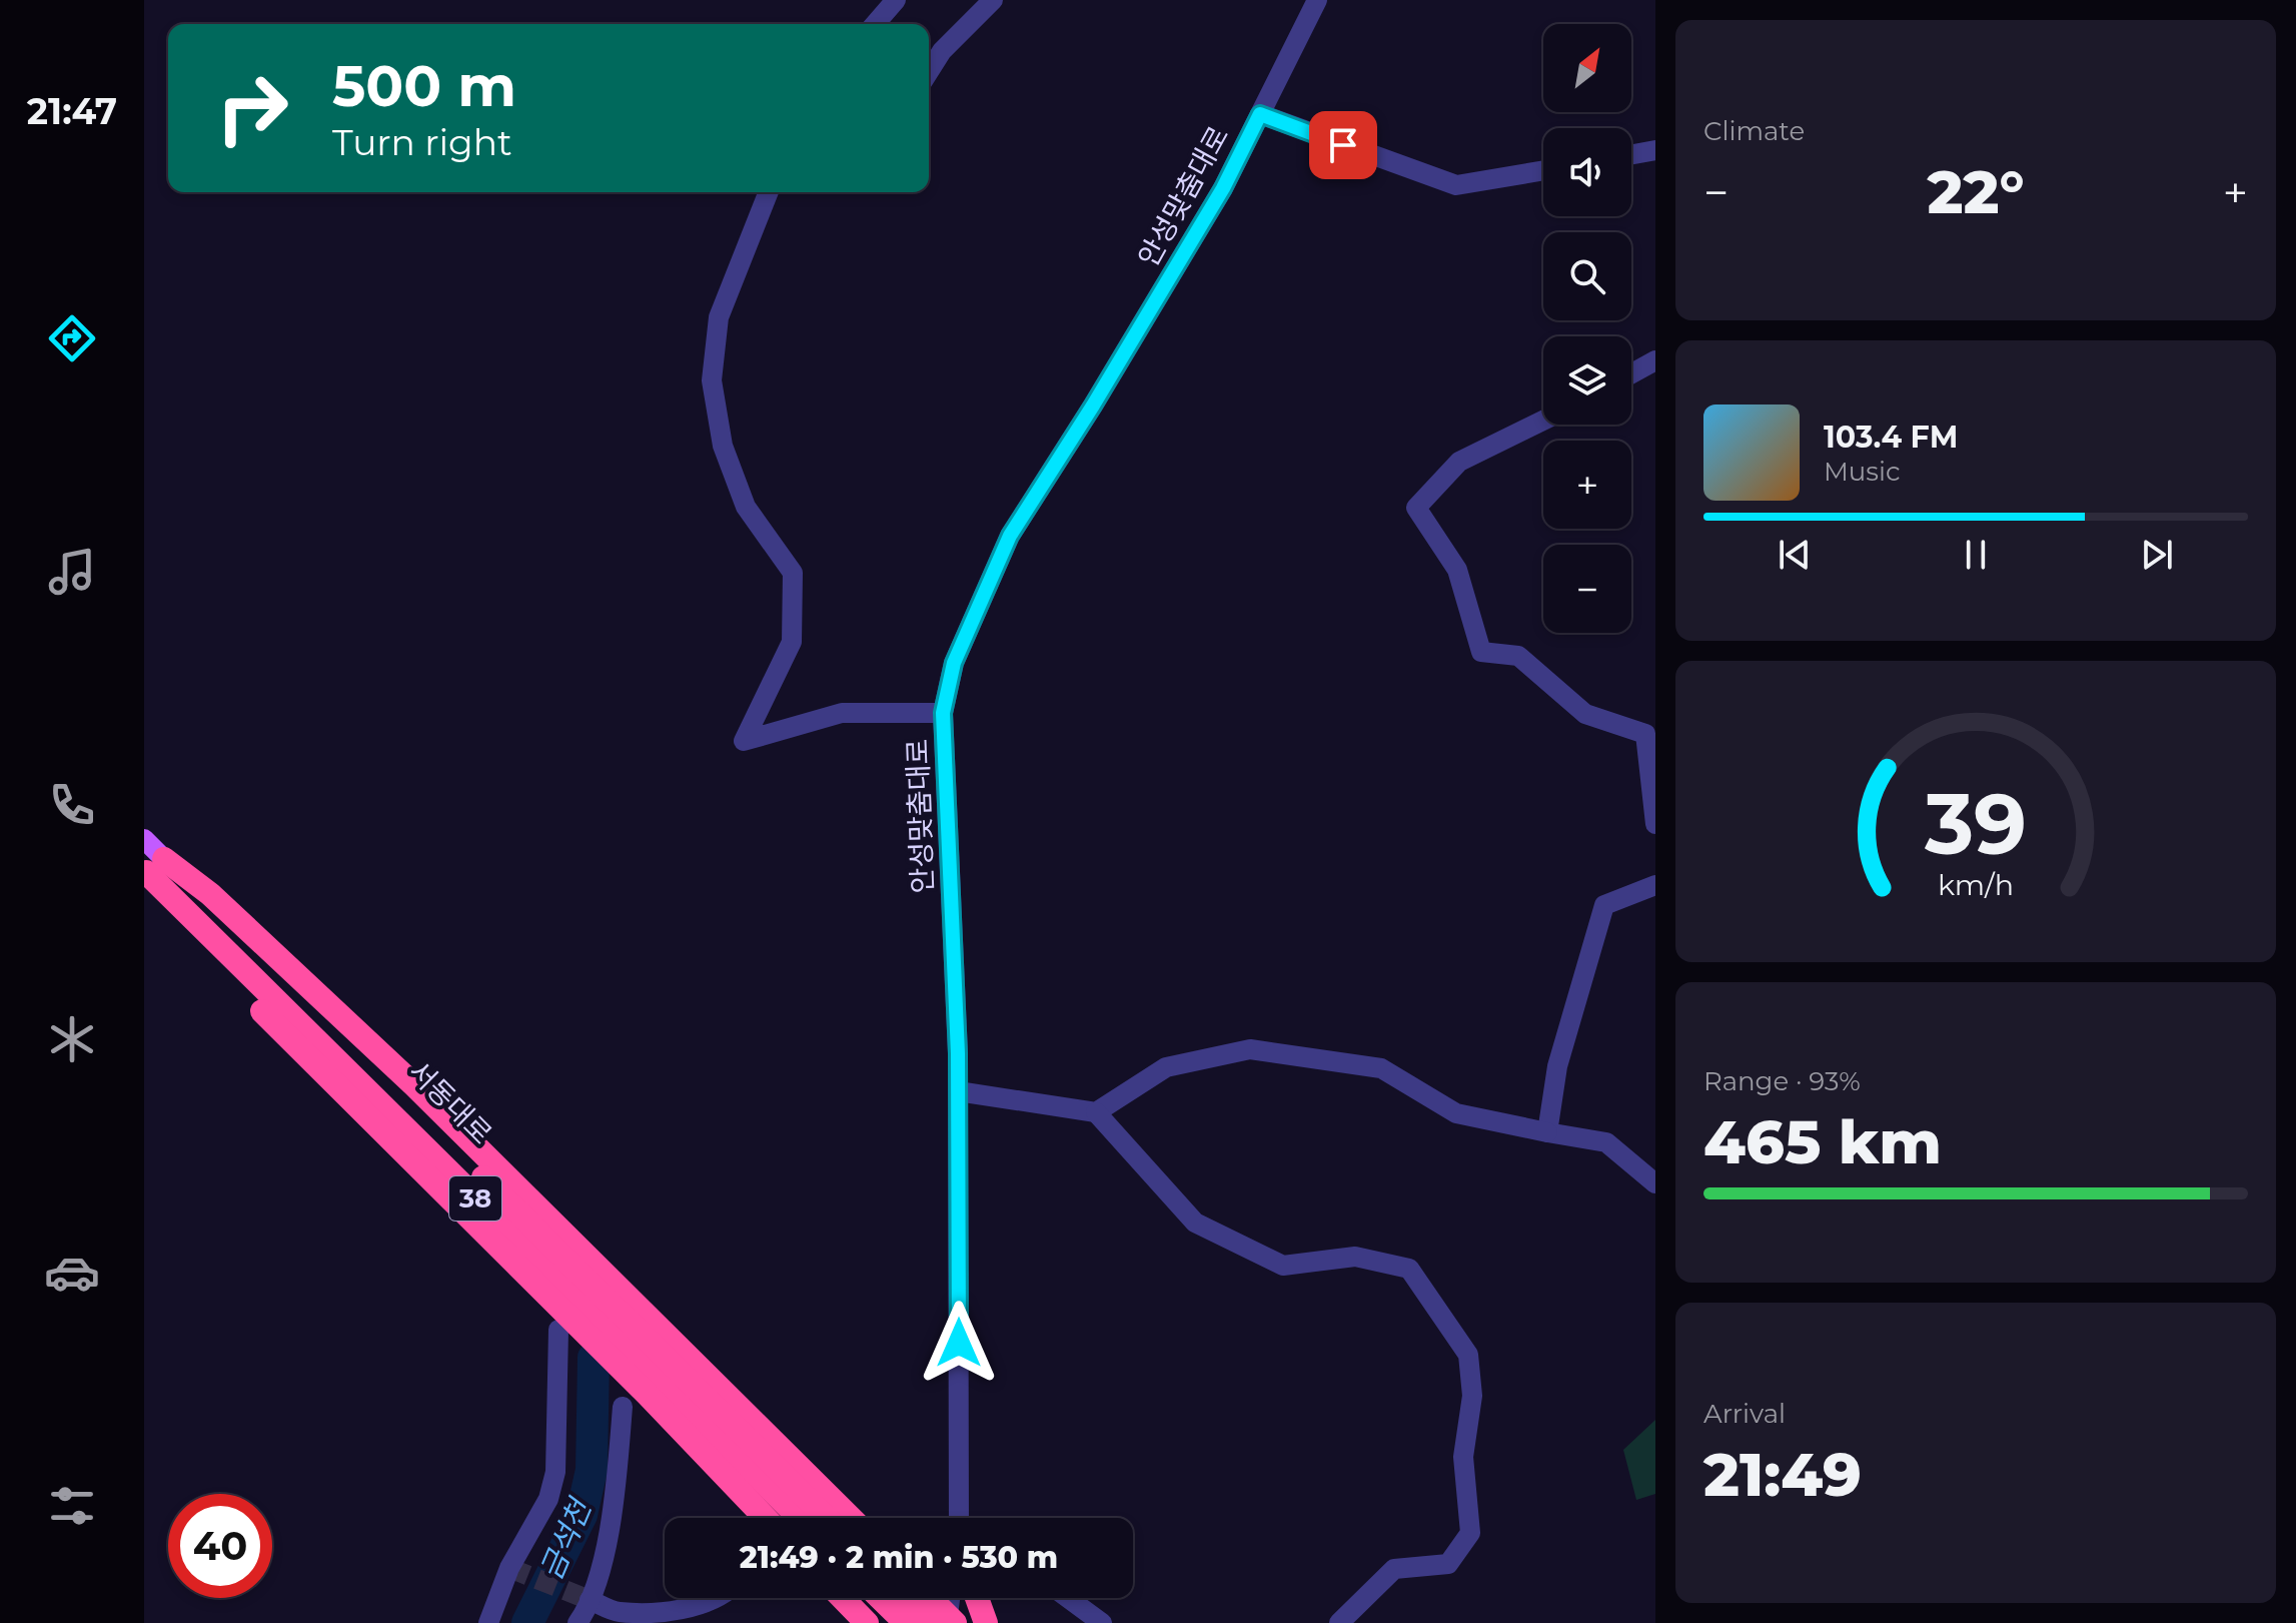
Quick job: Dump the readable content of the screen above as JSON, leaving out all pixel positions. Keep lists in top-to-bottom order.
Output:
{
  "streets": {
    "highway": ["서동대로", "38"],
    "street": ["안성맞춤대로"]
  },
  "water": ["금석천"],
  "north": "top right",
  "page": {
    "tabs": "21:47",
    "tile": [
      "Climate",
      ["Range · 93%", "465 km"],
      ["Arrival", "21:49"]
    ],
    "map_buttons": ["+", "−"],
    "turn": ["500 m", "Turn right"],
    "heat": ["−", "22°", "+"],
    "song": ["103.4 FM", "Music"],
    "limit": "40",
    "trip": "21:49 · 2 min · 530 m",
    "gauge": ["39", "km/h"]
  }
}
